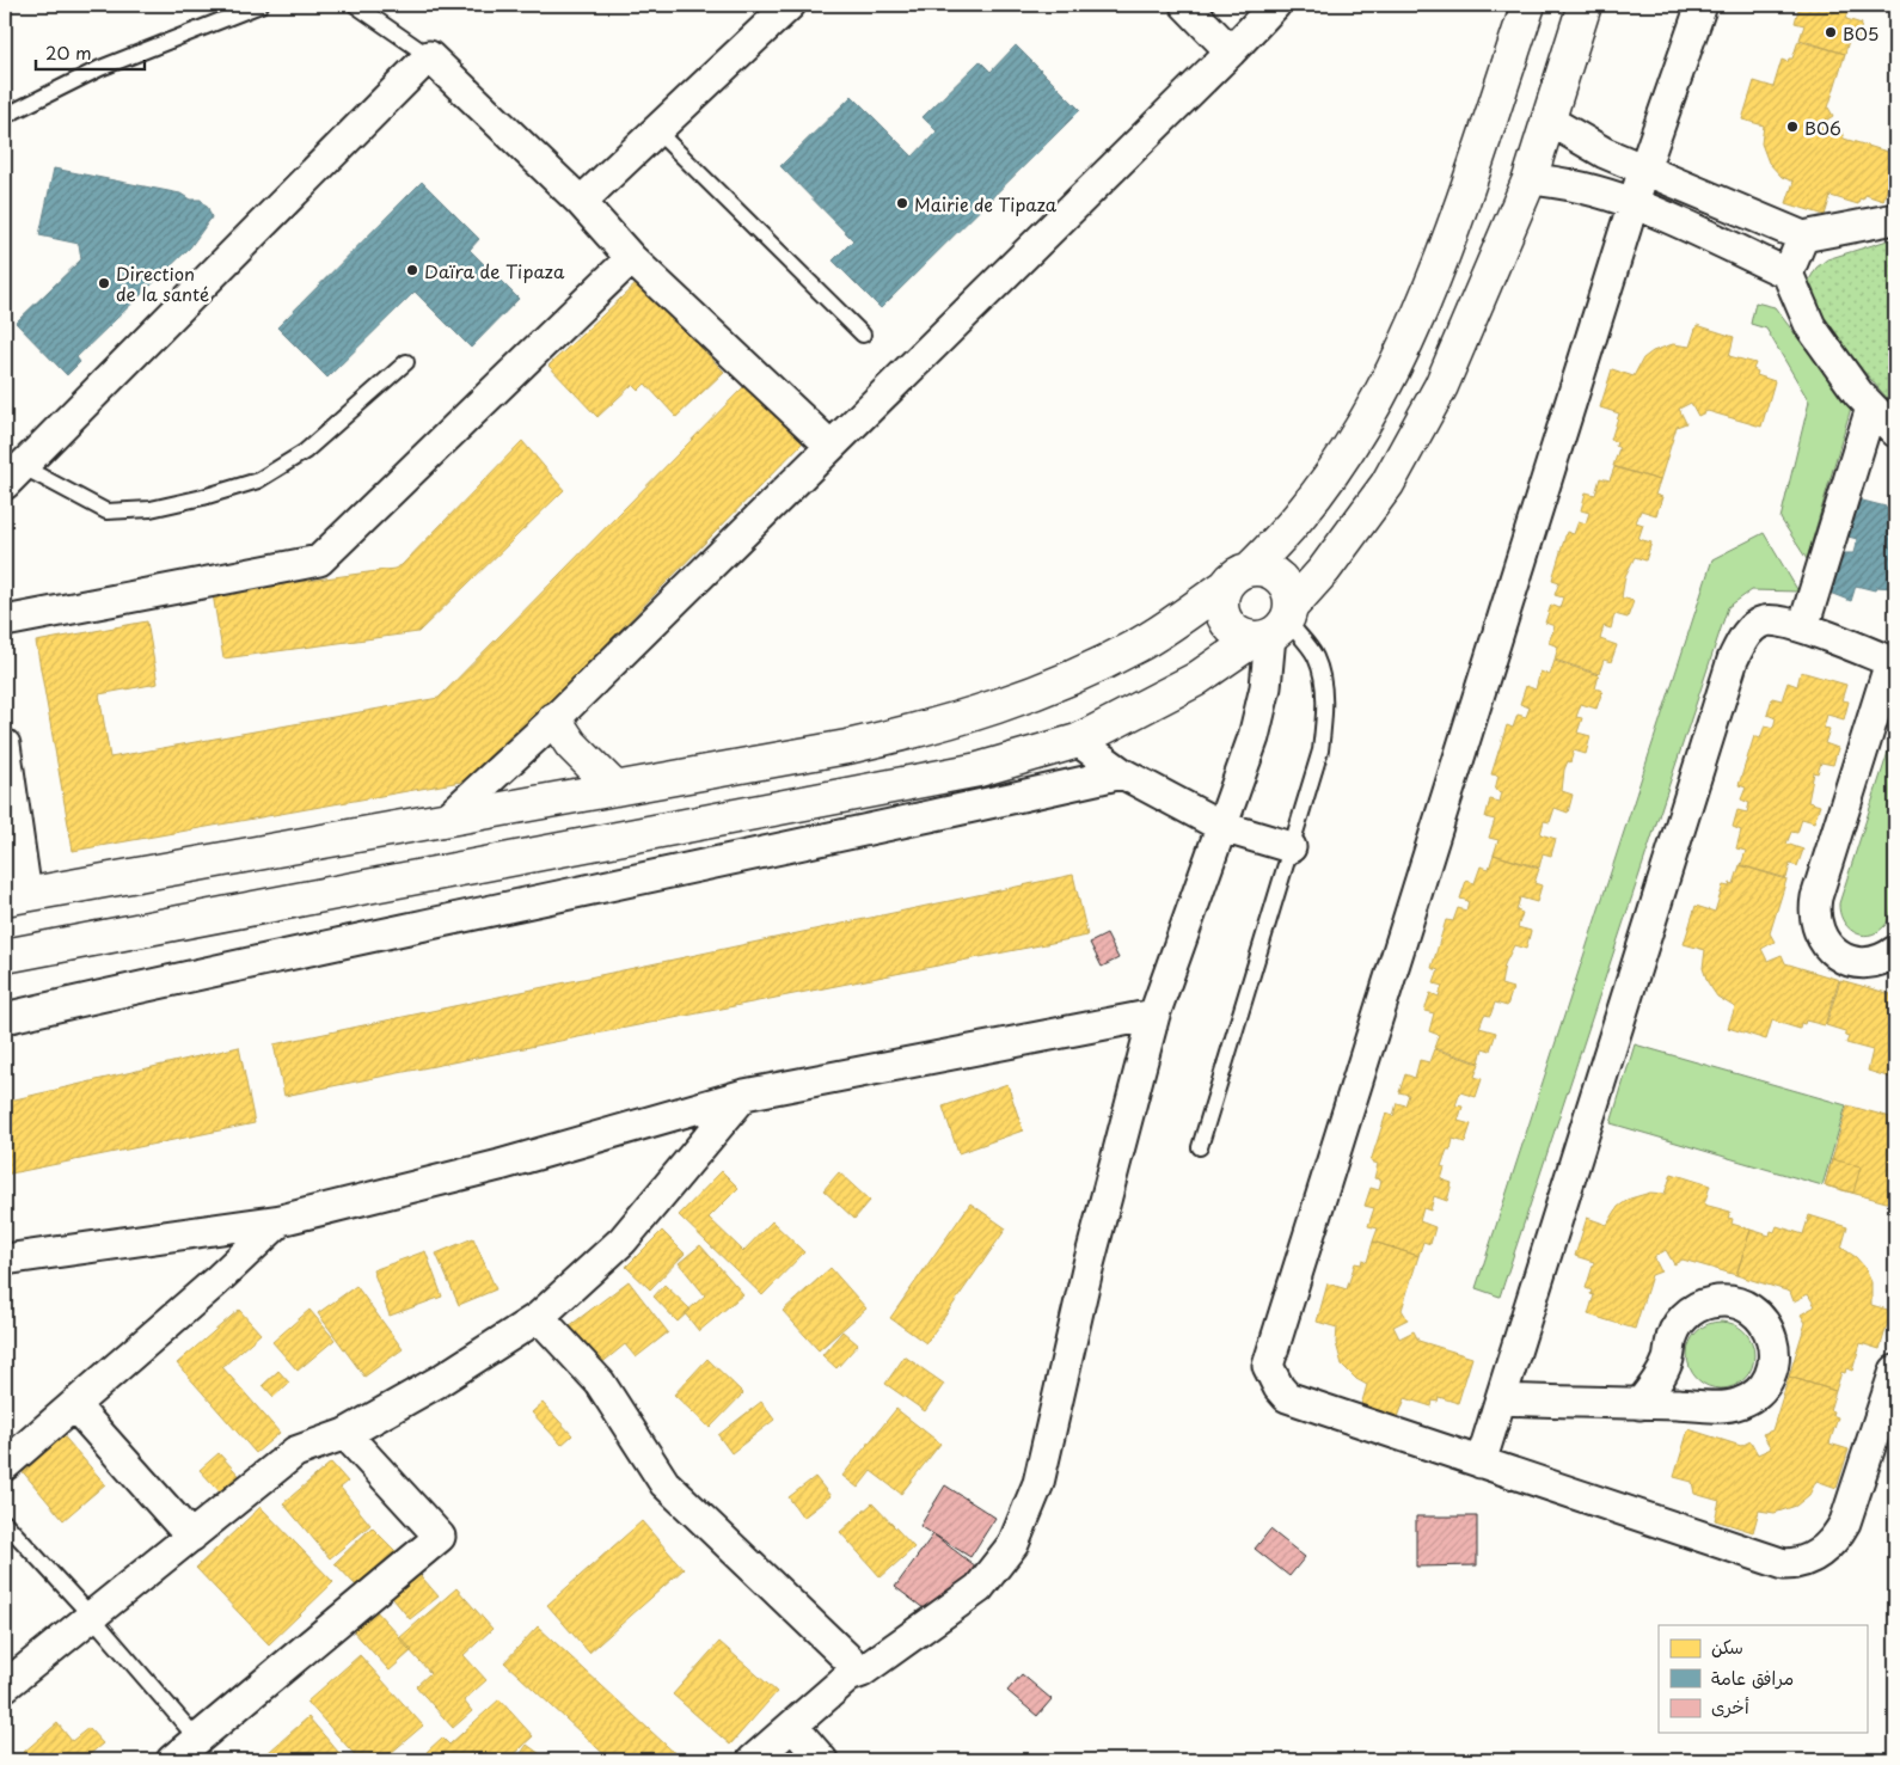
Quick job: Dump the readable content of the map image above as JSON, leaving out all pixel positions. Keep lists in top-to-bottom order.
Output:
{
  "places": [
    "B05",
    "B06",
    "Mairie de Tipaza",
    "Daïra de Tipaza",
    "Direction de la santé"
  ],
  "legend": ["سكن", "مرافق عامة", "أخرى"],
  "scale_bar": "20 m"
}
